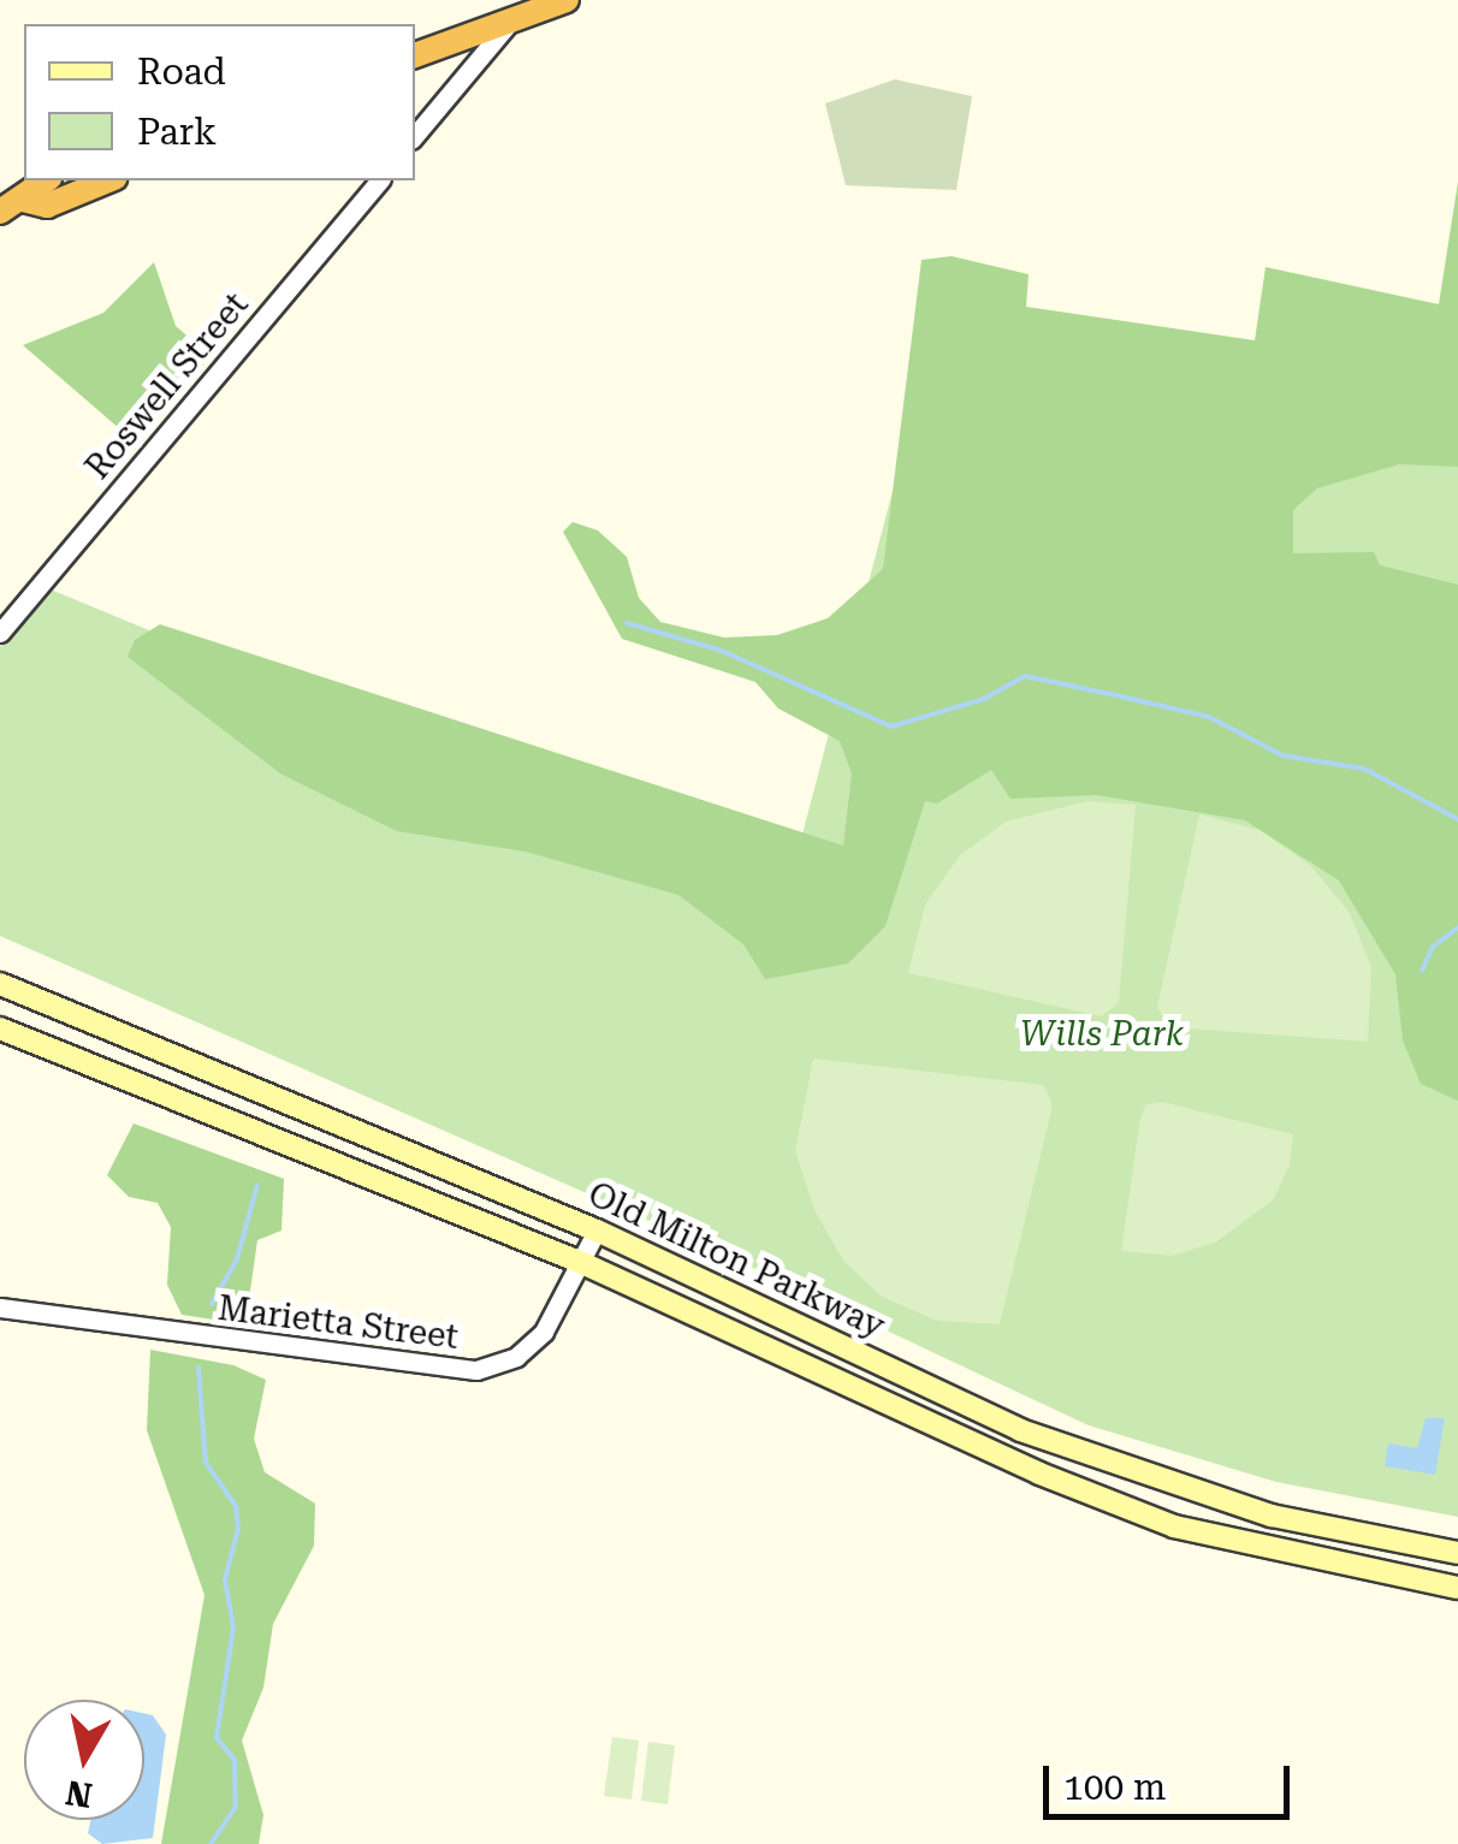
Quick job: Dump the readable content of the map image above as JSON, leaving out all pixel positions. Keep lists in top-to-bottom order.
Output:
{
  "streets": {
    "main road": ["Old Milton Parkway"],
    "street": ["Roswell Street", "Marietta Street"]
  },
  "crossings": [
    ["Old Milton Parkway", "Marietta Street"]
  ],
  "parks": ["Wills Park"],
  "legend": ["Road", "Park"],
  "scale_bar": "100 m",
  "north": "bottom"
}
